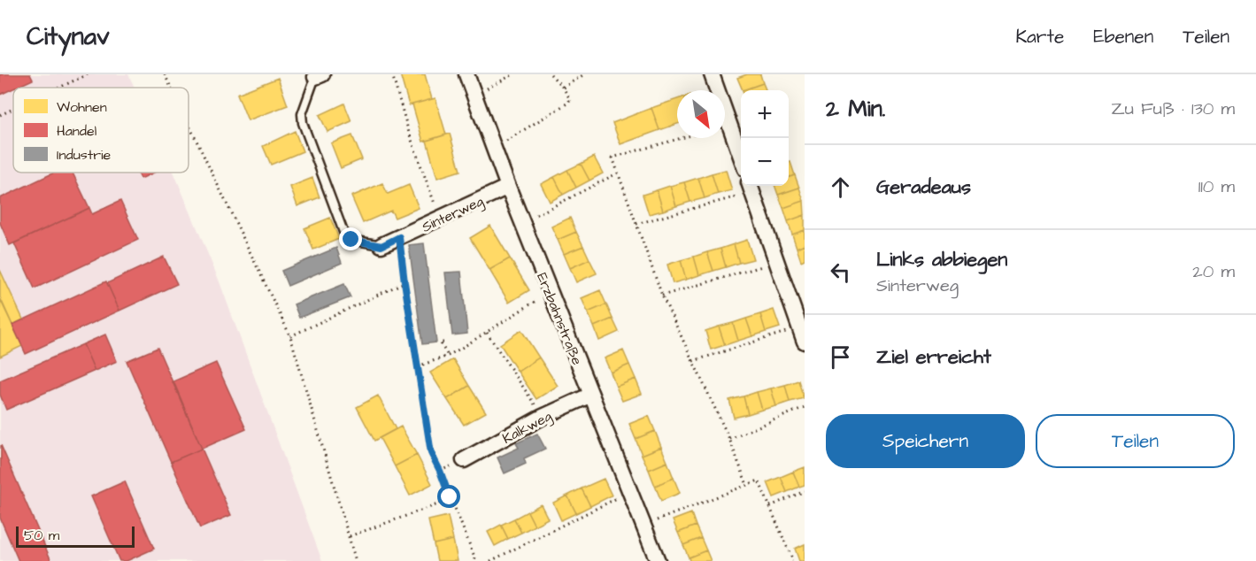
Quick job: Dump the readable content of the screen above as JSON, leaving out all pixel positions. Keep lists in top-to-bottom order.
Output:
{
  "streets": {
    "street": ["Sinterweg", "Erzbahnstraße", "Kalkweg"]
  },
  "crossings": [
    ["Sinterweg", "Erzbahnstraße"],
    ["Erzbahnstraße", "Kalkweg"]
  ],
  "legend": ["Wohnen", "Handel", "Industrie"],
  "scale_bar": "50 m",
  "north": "bottom right",
  "page": {
    "header": "Citynav",
    "nav": ["Karte", "Ebenen", "Teilen"],
    "heading": ["2 Min.", "Zu Fuß · 130 m"],
    "map_buttons": ["+", "−"],
    "list": [
      ["Geradeaus", "110 m"],
      ["Links abbiegen", "Sinterweg", "20 m"],
      "Ziel erreicht"
    ],
    "buttons": ["Speichern", "Teilen"],
    "scale": "50 m"
  }
}
